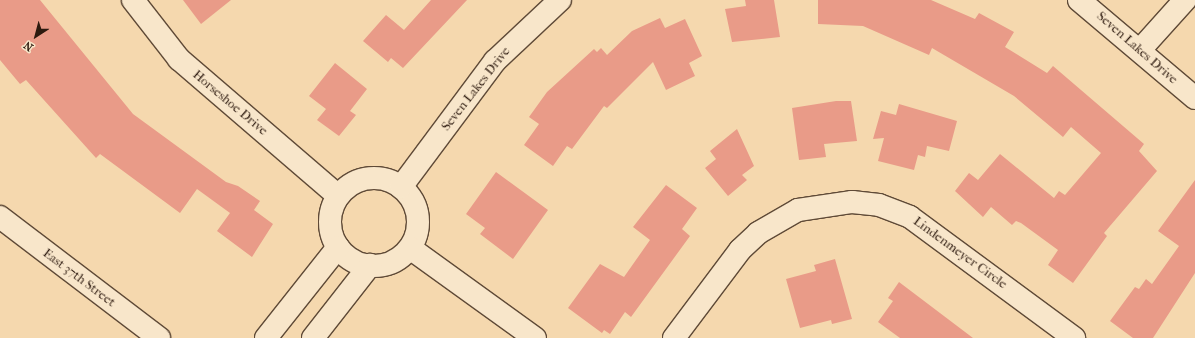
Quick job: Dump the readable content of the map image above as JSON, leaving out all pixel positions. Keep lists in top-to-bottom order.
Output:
{
  "streets": {
    "street": [
      "Seven Lakes Drive",
      "Horseshoe Drive",
      "Lindenmeyer Circle",
      "East 37th Street"
    ]
  },
  "crossings": [
    ["Seven Lakes Drive", "Horseshoe Drive"]
  ],
  "north": "bottom left"
}
